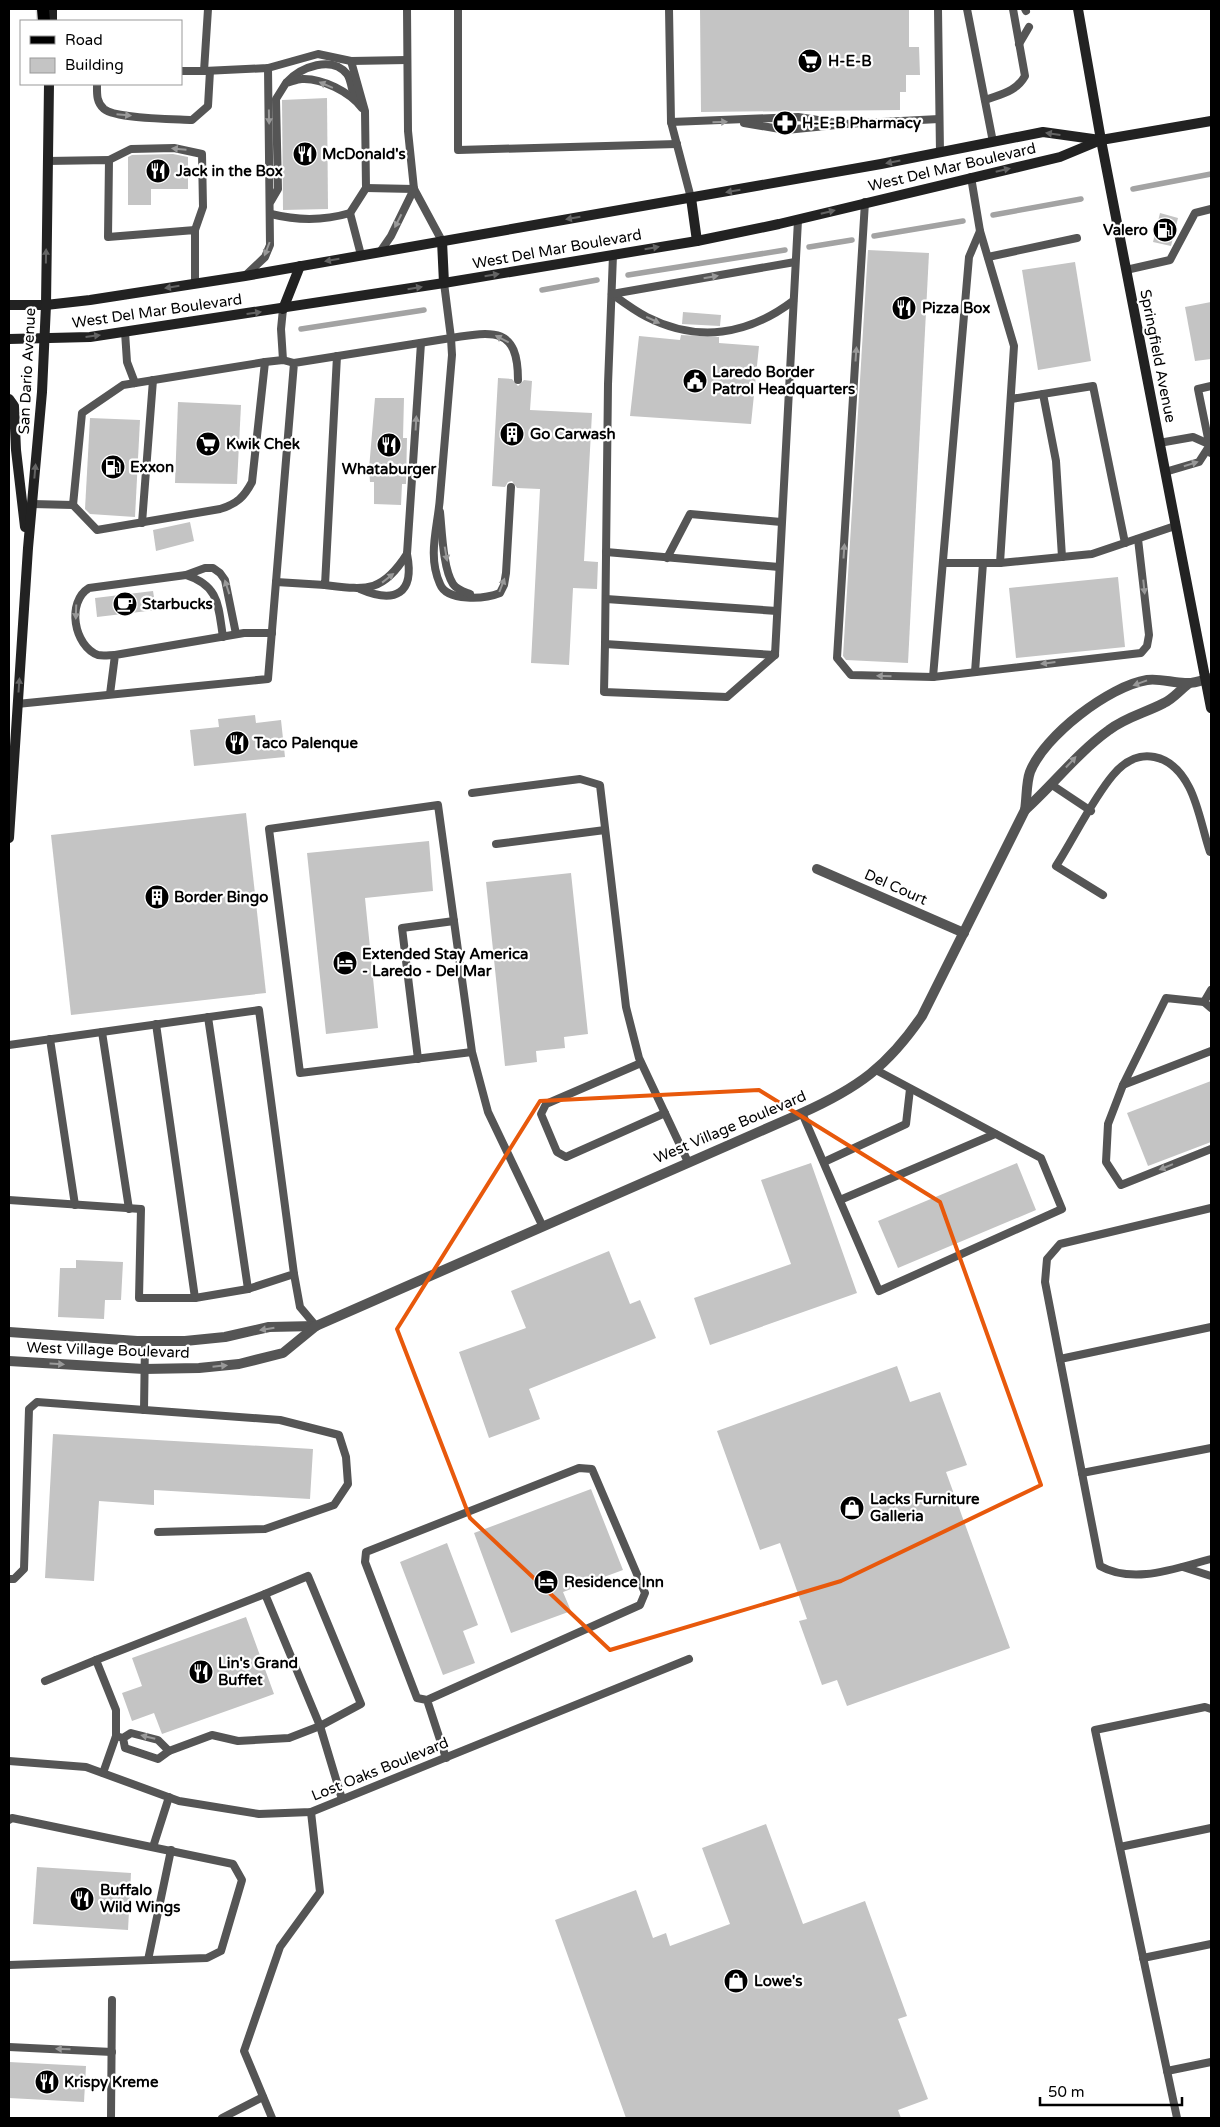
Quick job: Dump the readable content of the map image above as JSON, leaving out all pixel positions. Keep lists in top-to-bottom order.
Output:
{
  "streets": {
    "main road": ["West Del Mar Boulevard", "Springfield Avenue", "San Dario Avenue"],
    "street": ["Del Court", "West Village Boulevard"],
    "lane": ["Lost Oaks Boulevard"]
  },
  "crossings": [
    ["West Del Mar Boulevard", "Springfield Avenue"],
    ["West Del Mar Boulevard", "San Dario Avenue"],
    ["Springfield Avenue", "West Village Boulevard"],
    ["Del Court", "West Village Boulevard"]
  ],
  "one_way": ["San Dario Avenue"],
  "places": {
    "supermarket": ["H-E-B", "Kwik Chek"],
    "pharmacy": ["H-E-B Pharmacy"],
    "restaurant": [
      "McDonald's",
      "Jack in the Box",
      "Pizza Box",
      "Whataburger",
      "Taco Palenque",
      "Lin's Grand Buffet",
      "Buffalo Wild Wings",
      "Krispy Kreme"
    ],
    "fuel station": ["Valero", "Exxon"],
    "public building": ["Laredo Border Patrol Headquarters"],
    "building": ["Go Carwash", "Border Bingo"],
    "cafe": ["Starbucks"],
    "hotel": ["Extended Stay America - Laredo - Del Mar", "Residence Inn"],
    "shop": ["Lacks Furniture Galleria", "Lowe's"]
  },
  "legend": ["Road", "Building"],
  "scale_bar": "50 m"
}
